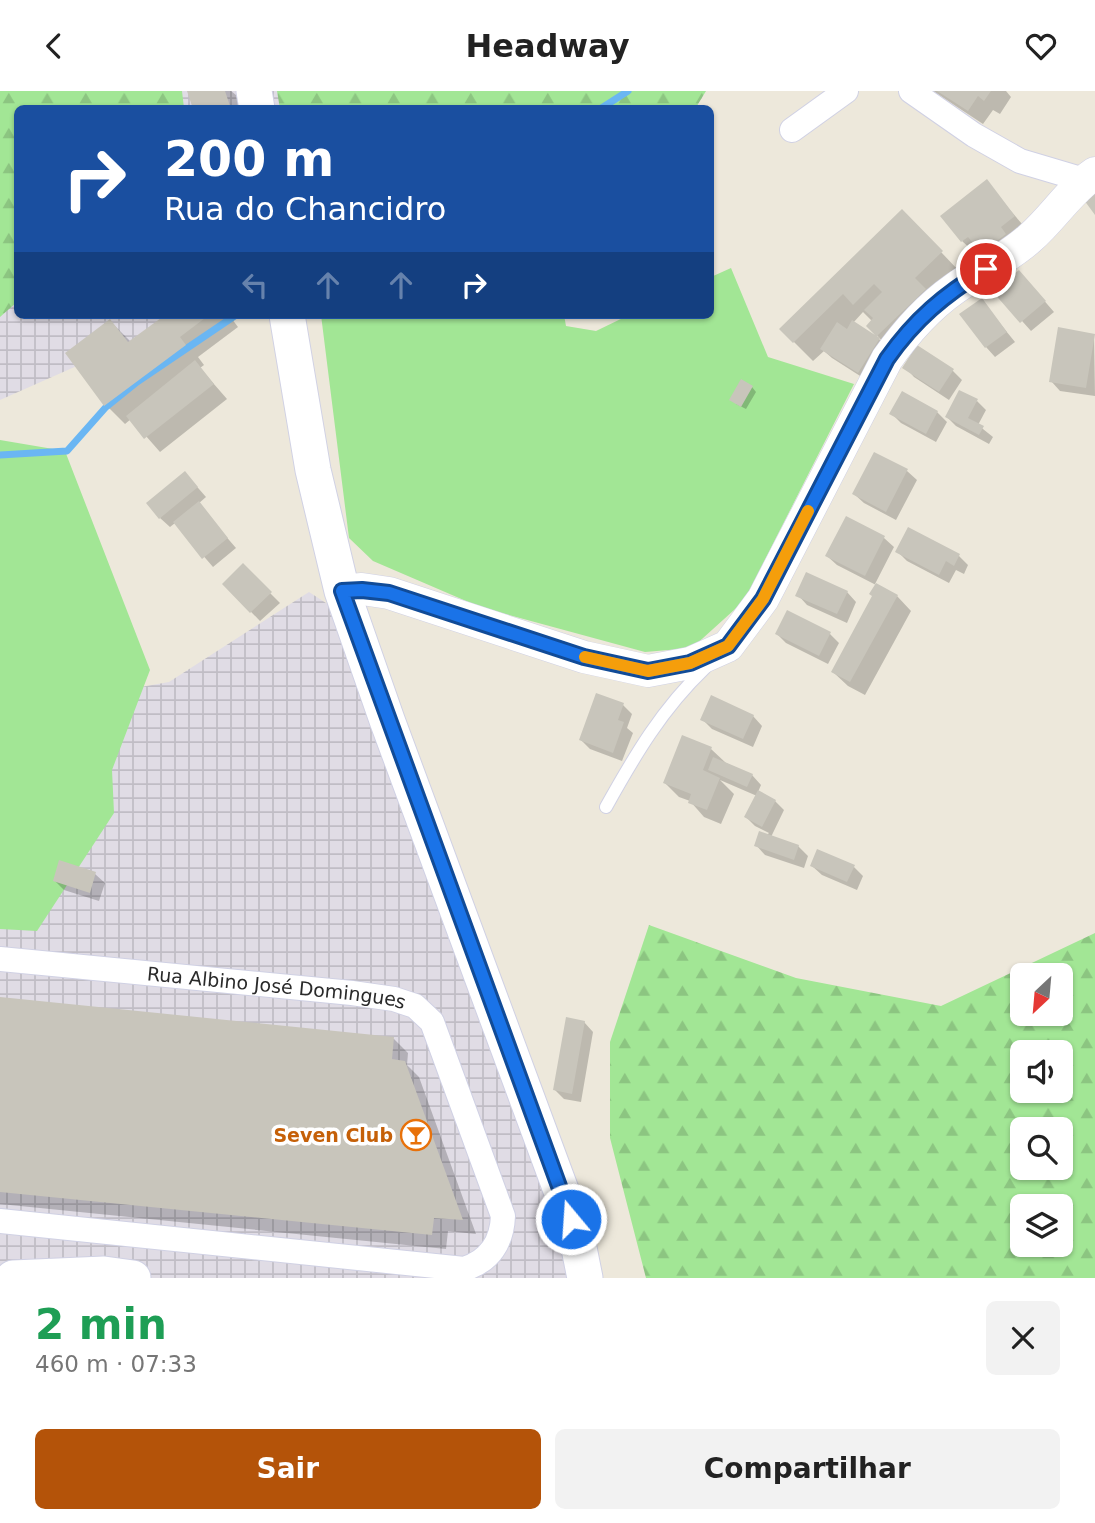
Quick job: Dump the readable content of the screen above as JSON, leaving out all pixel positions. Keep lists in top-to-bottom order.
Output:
{
  "streets": {
    "street": ["Rua Albino José Domingues"]
  },
  "places": {
    "bar": ["Seven Club"]
  },
  "north": "bottom left",
  "page": {
    "header": "Headway",
    "turn": ["200 m", "Rua do Chancidro"],
    "heading": ["2 min", "460 m · 07:33"],
    "buttons": ["Sair", "Compartilhar"]
  }
}
